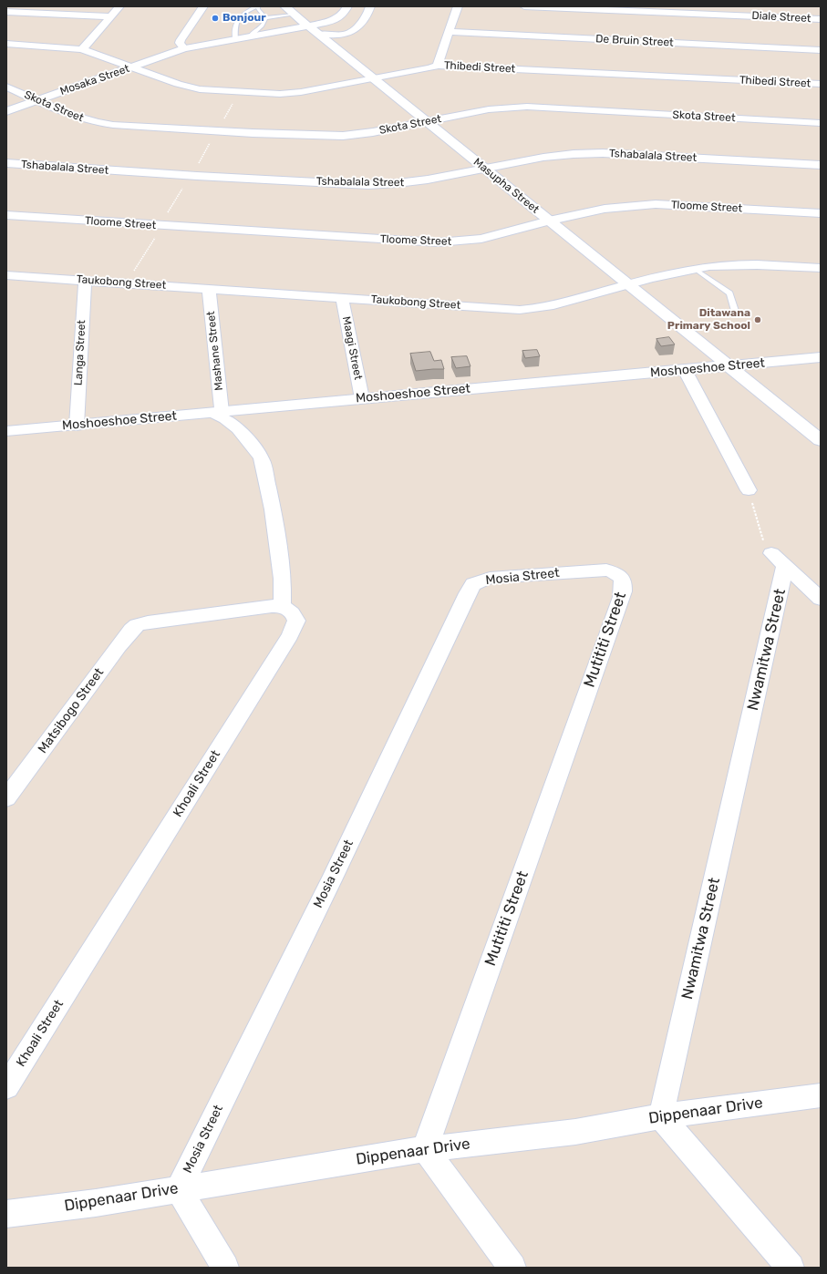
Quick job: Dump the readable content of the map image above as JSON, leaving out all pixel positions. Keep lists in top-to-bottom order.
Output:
{
  "streets": {
    "street": [
      "Diale Street",
      "De Bruin Street",
      "Thibedi Street",
      "Mosaka Street",
      "Skota Street",
      "Tshabalala Street",
      "Masupha Street",
      "Tloome Street",
      "Taukobong Street",
      "Maagi Street",
      "Mashane Street",
      "Langa Street",
      "Moshoeshoe Street",
      "Mosia Street",
      "Mutititi Street",
      "Nwamitwa Street",
      "Matsibogo Street",
      "Khoali Street",
      "Dippenaar Drive"
    ]
  },
  "crossings": [
    ["Thibedi Street", "Mosaka Street"],
    ["Thibedi Street", "Masupha Street"],
    ["Mosaka Street", "Skota Street"],
    ["Mosaka Street", "Masupha Street"],
    ["Skota Street", "Masupha Street"],
    ["Tshabalala Street", "Masupha Street"],
    ["Masupha Street", "Tloome Street"],
    ["Masupha Street", "Taukobong Street"],
    ["Masupha Street", "Moshoeshoe Street"],
    ["Taukobong Street", "Maagi Street"],
    ["Taukobong Street", "Mashane Street"],
    ["Taukobong Street", "Langa Street"],
    ["Maagi Street", "Moshoeshoe Street"],
    ["Mashane Street", "Moshoeshoe Street"],
    ["Langa Street", "Moshoeshoe Street"],
    ["Mosia Street", "Mutititi Street"],
    ["Mosia Street", "Dippenaar Drive"],
    ["Mutititi Street", "Dippenaar Drive"],
    ["Nwamitwa Street", "Dippenaar Drive"],
    ["Matsibogo Street", "Khoali Street"]
  ],
  "places": ["Bonjour", "Ditawana Primary School"]
}
